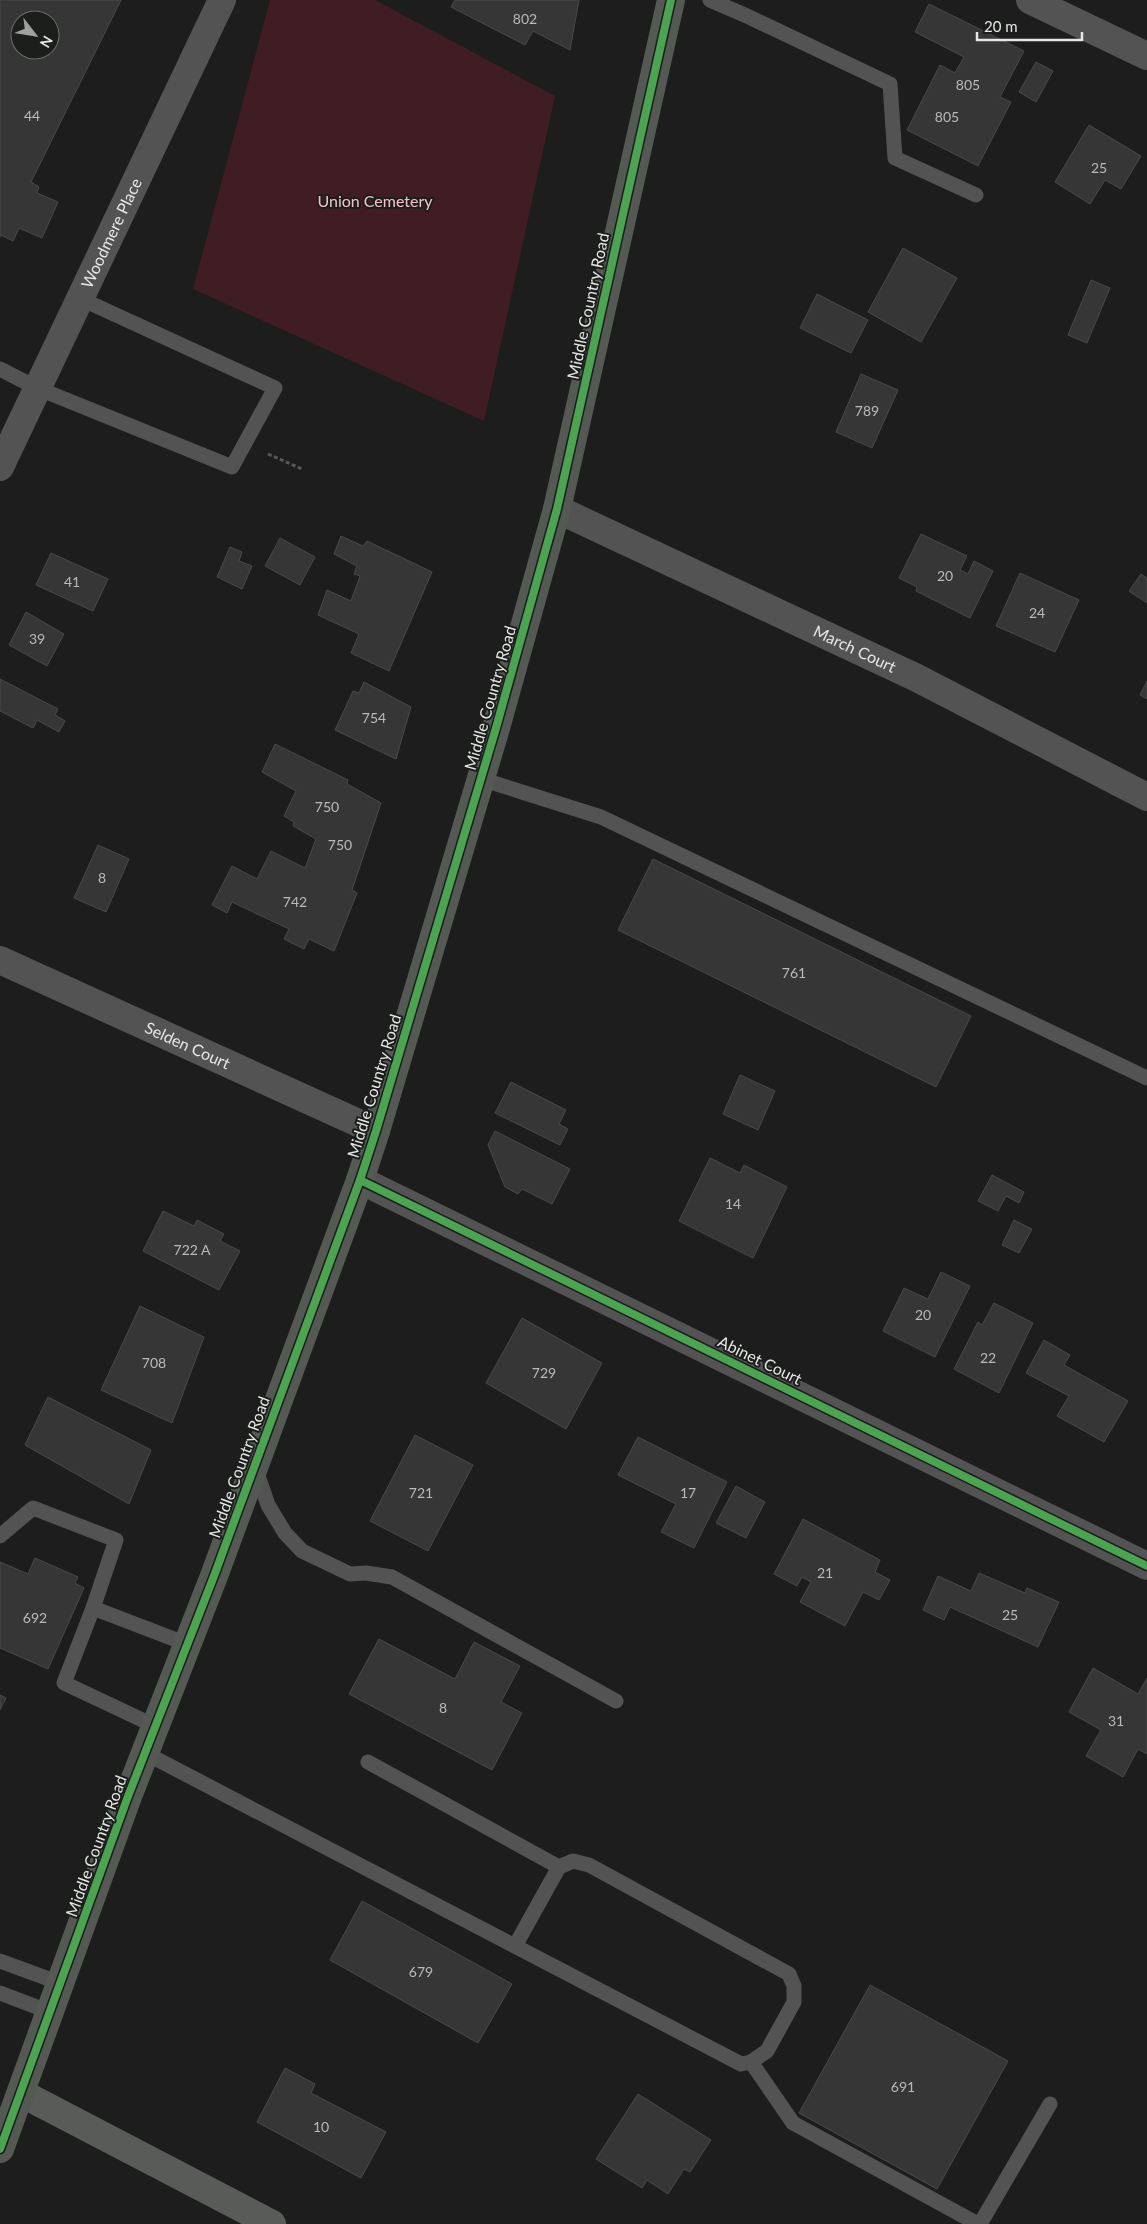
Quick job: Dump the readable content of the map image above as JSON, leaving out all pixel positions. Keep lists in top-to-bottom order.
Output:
{
  "streets": {
    "main road": ["Middle Country Road"],
    "street": [
      "Woodmere Place",
      "March Court",
      "Selden Court",
      "Abinet Court"
    ]
  },
  "crossings": [
    ["Middle Country Road", "March Court"],
    ["Middle Country Road", "Selden Court"],
    ["Middle Country Road", "Abinet Court"]
  ],
  "parks": ["Union Cemetery"],
  "house_numbers": [
    "802",
    "805",
    "44",
    "805",
    "25",
    "789",
    "20",
    "41",
    "24",
    "39",
    "754",
    "750",
    "750",
    "8",
    "742",
    "761",
    "14",
    "722 A",
    "20",
    "22",
    "708",
    "729",
    "721",
    "17",
    "21",
    "25",
    "692",
    "8",
    "31",
    "679",
    "691",
    "10"
  ],
  "scale_bar": "20 m",
  "north": "bottom right"
}
